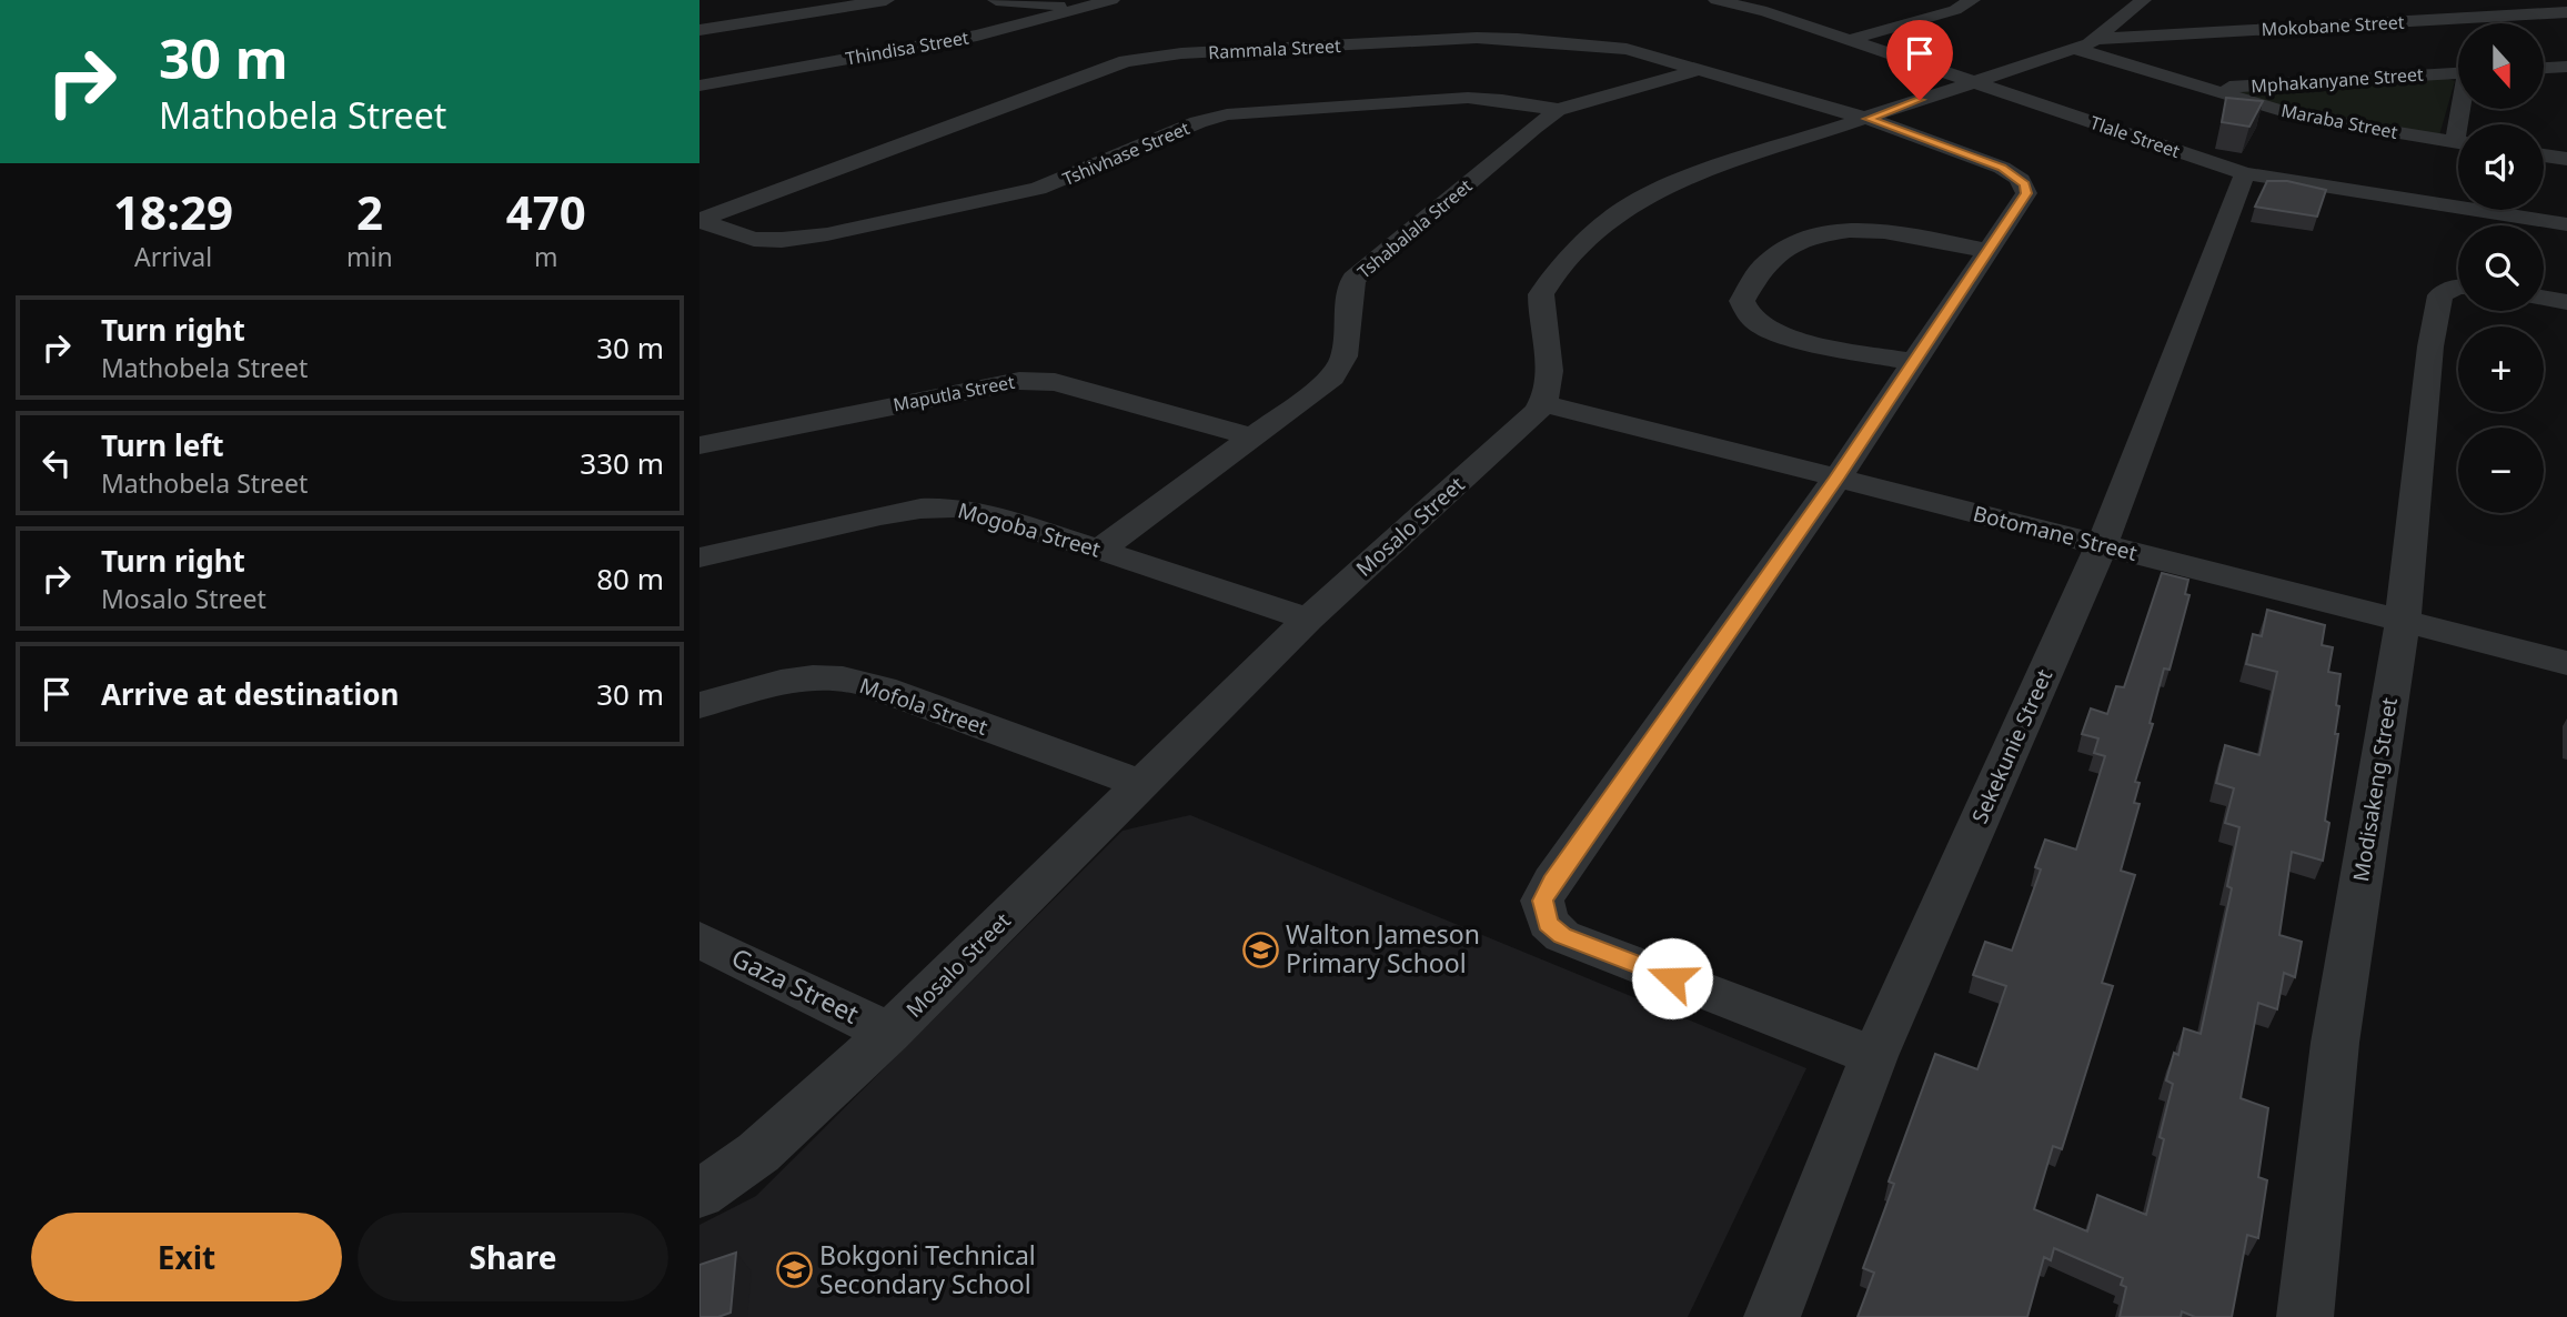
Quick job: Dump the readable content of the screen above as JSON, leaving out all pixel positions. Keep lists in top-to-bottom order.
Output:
{
  "streets": {
    "street": [
      "Mokobane Street",
      "Thindisa Street",
      "Rammala Street",
      "Mphakanyane Street",
      "Maraba Street",
      "Tlale Street",
      "Tshivhase Street",
      "Tshabalala Street",
      "Maputla Street",
      "Mosalo Street",
      "Mogoba Street",
      "Botomane Street",
      "Mofola Street",
      "Sekekunie Street",
      "Modisakeng Street",
      "Gaza Street"
    ]
  },
  "crossings": [
    ["Mokobane Street", "Maraba Street"],
    ["Rammala Street", "Tshivhase Street"],
    ["Rammala Street", "Tshabalala Street"],
    ["Mphakanyane Street", "Maraba Street"],
    ["Tlale Street", "Sekekunie Street"],
    ["Tshivhase Street", "Tshabalala Street"],
    ["Tshabalala Street", "Maputla Street"],
    ["Tshabalala Street", "Mogoba Street"],
    ["Mosalo Street", "Mogoba Street"],
    ["Mosalo Street", "Botomane Street"],
    ["Mosalo Street", "Mofola Street"],
    ["Mosalo Street", "Gaza Street"],
    ["Botomane Street", "Sekekunie Street"],
    ["Botomane Street", "Modisakeng Street"]
  ],
  "places": {
    "school or university": ["Walton Jameson Primary School", "Bokgoni Technical Secondary School"]
  },
  "north": "bottom",
  "page": {
    "turn": ["30 m", "Mathobela Street"],
    "map_buttons": ["+", "−"],
    "eta": [
      "18:29",
      "Arrival",
      "2",
      "min",
      "470",
      "m"
    ],
    "list": [
      {
        "name": "Turn right",
        "note": "Mathobela Street",
        "value": "30 m"
      },
      {
        "name": "Turn left",
        "note": "Mathobela Street",
        "value": "330 m"
      },
      {
        "name": "Turn right",
        "note": "Mosalo Street",
        "value": "80 m"
      },
      {
        "name": "Arrive at destination",
        "value": "30 m"
      }
    ],
    "buttons": ["Exit", "Share"]
  }
}
